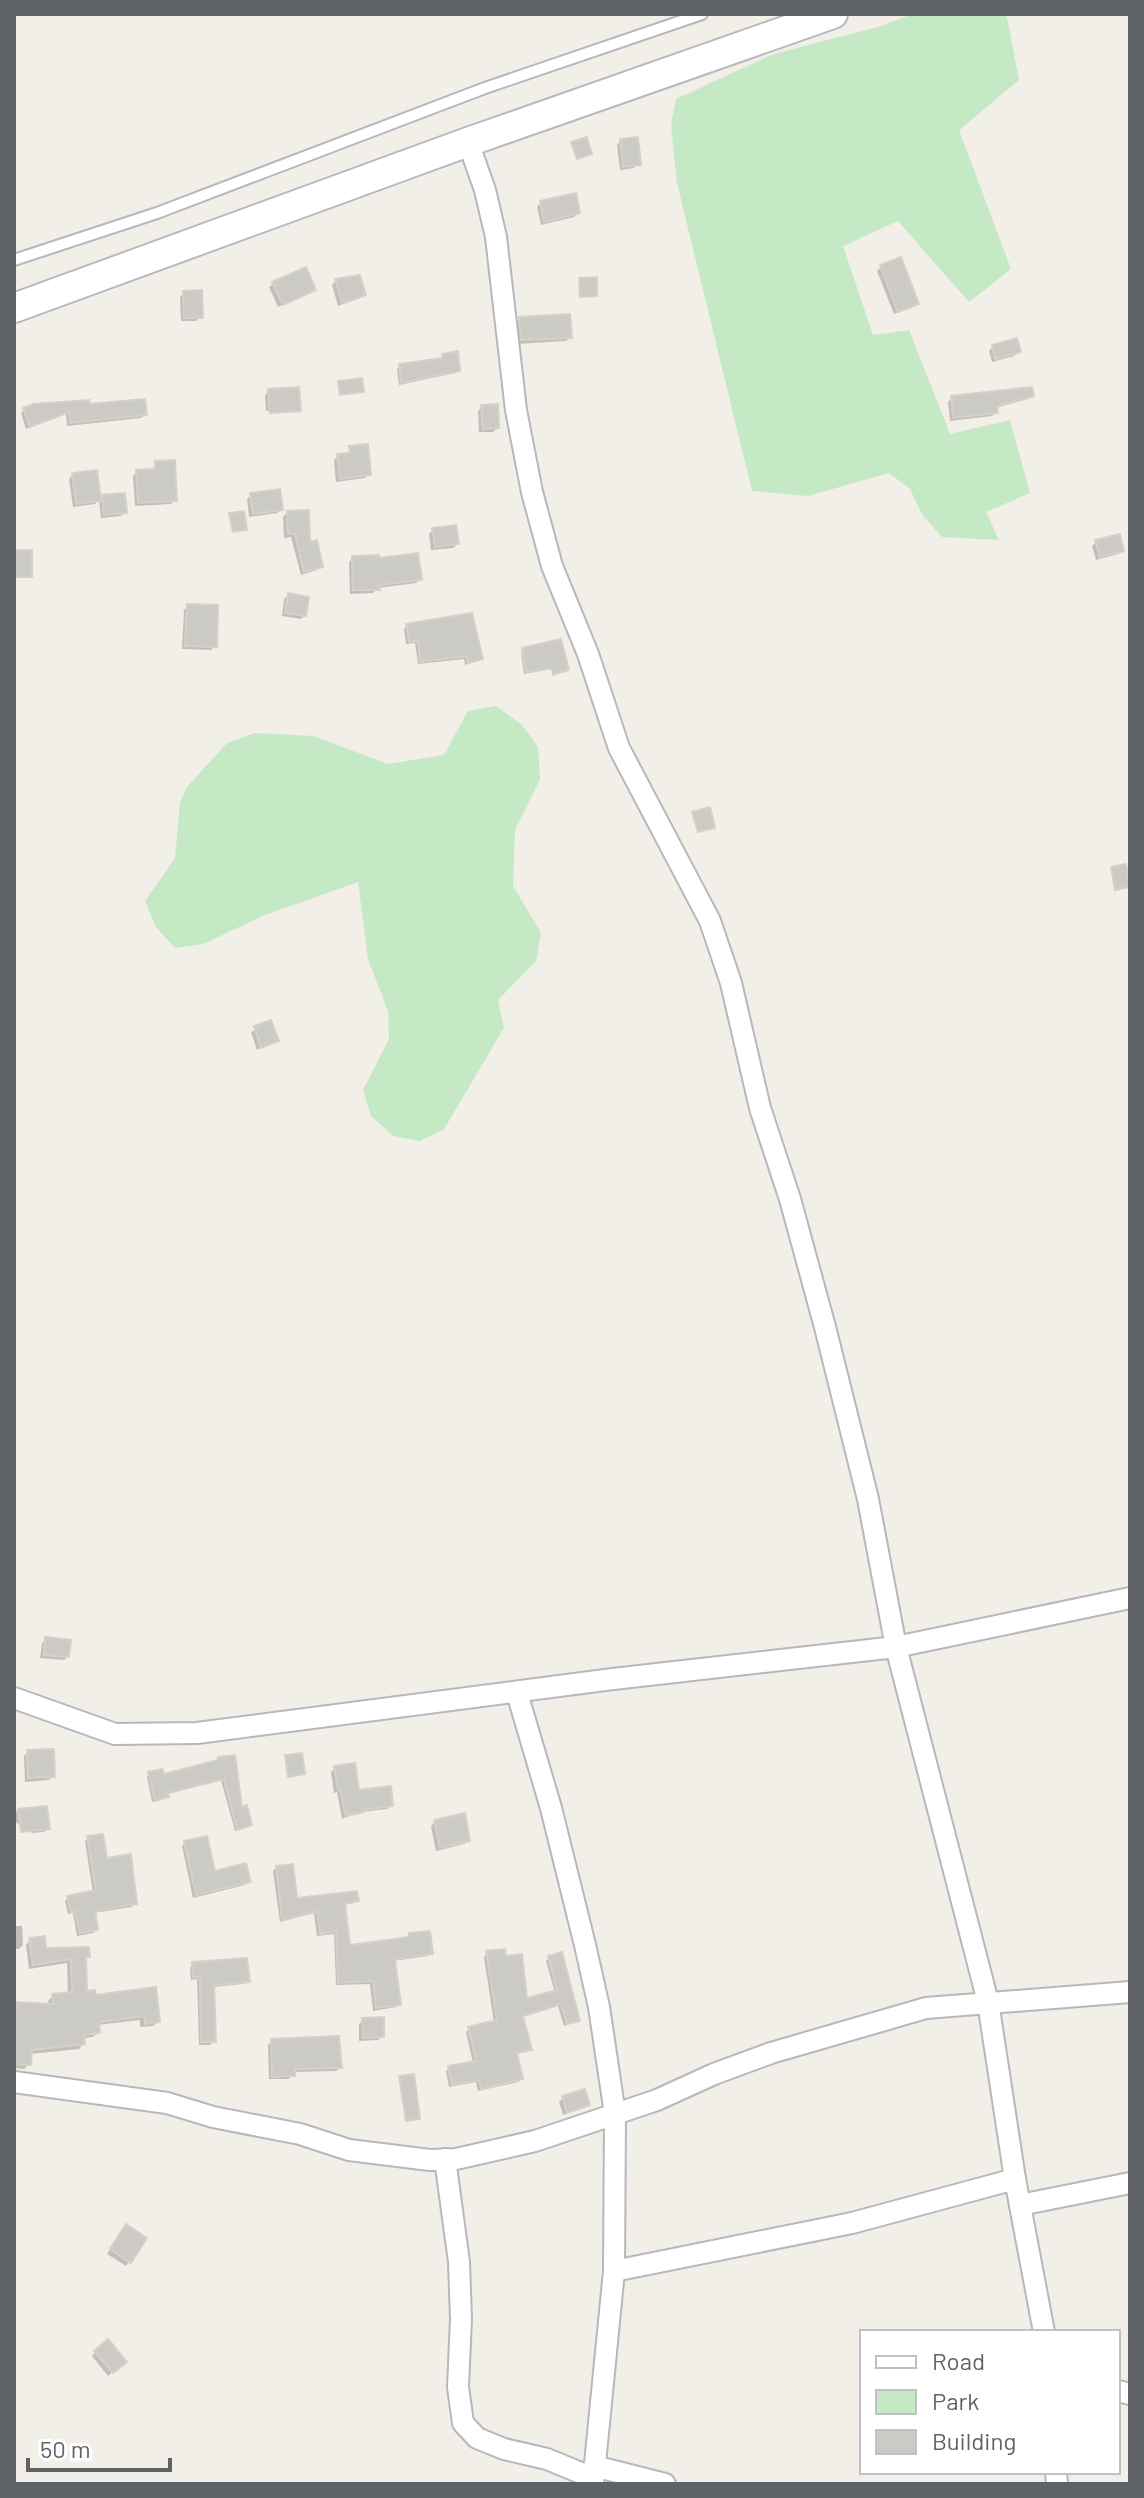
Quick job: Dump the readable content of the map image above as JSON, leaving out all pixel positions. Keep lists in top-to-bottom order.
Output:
{
  "legend": ["Road", "Park", "Building"],
  "scale_bar": "50 m"
}
